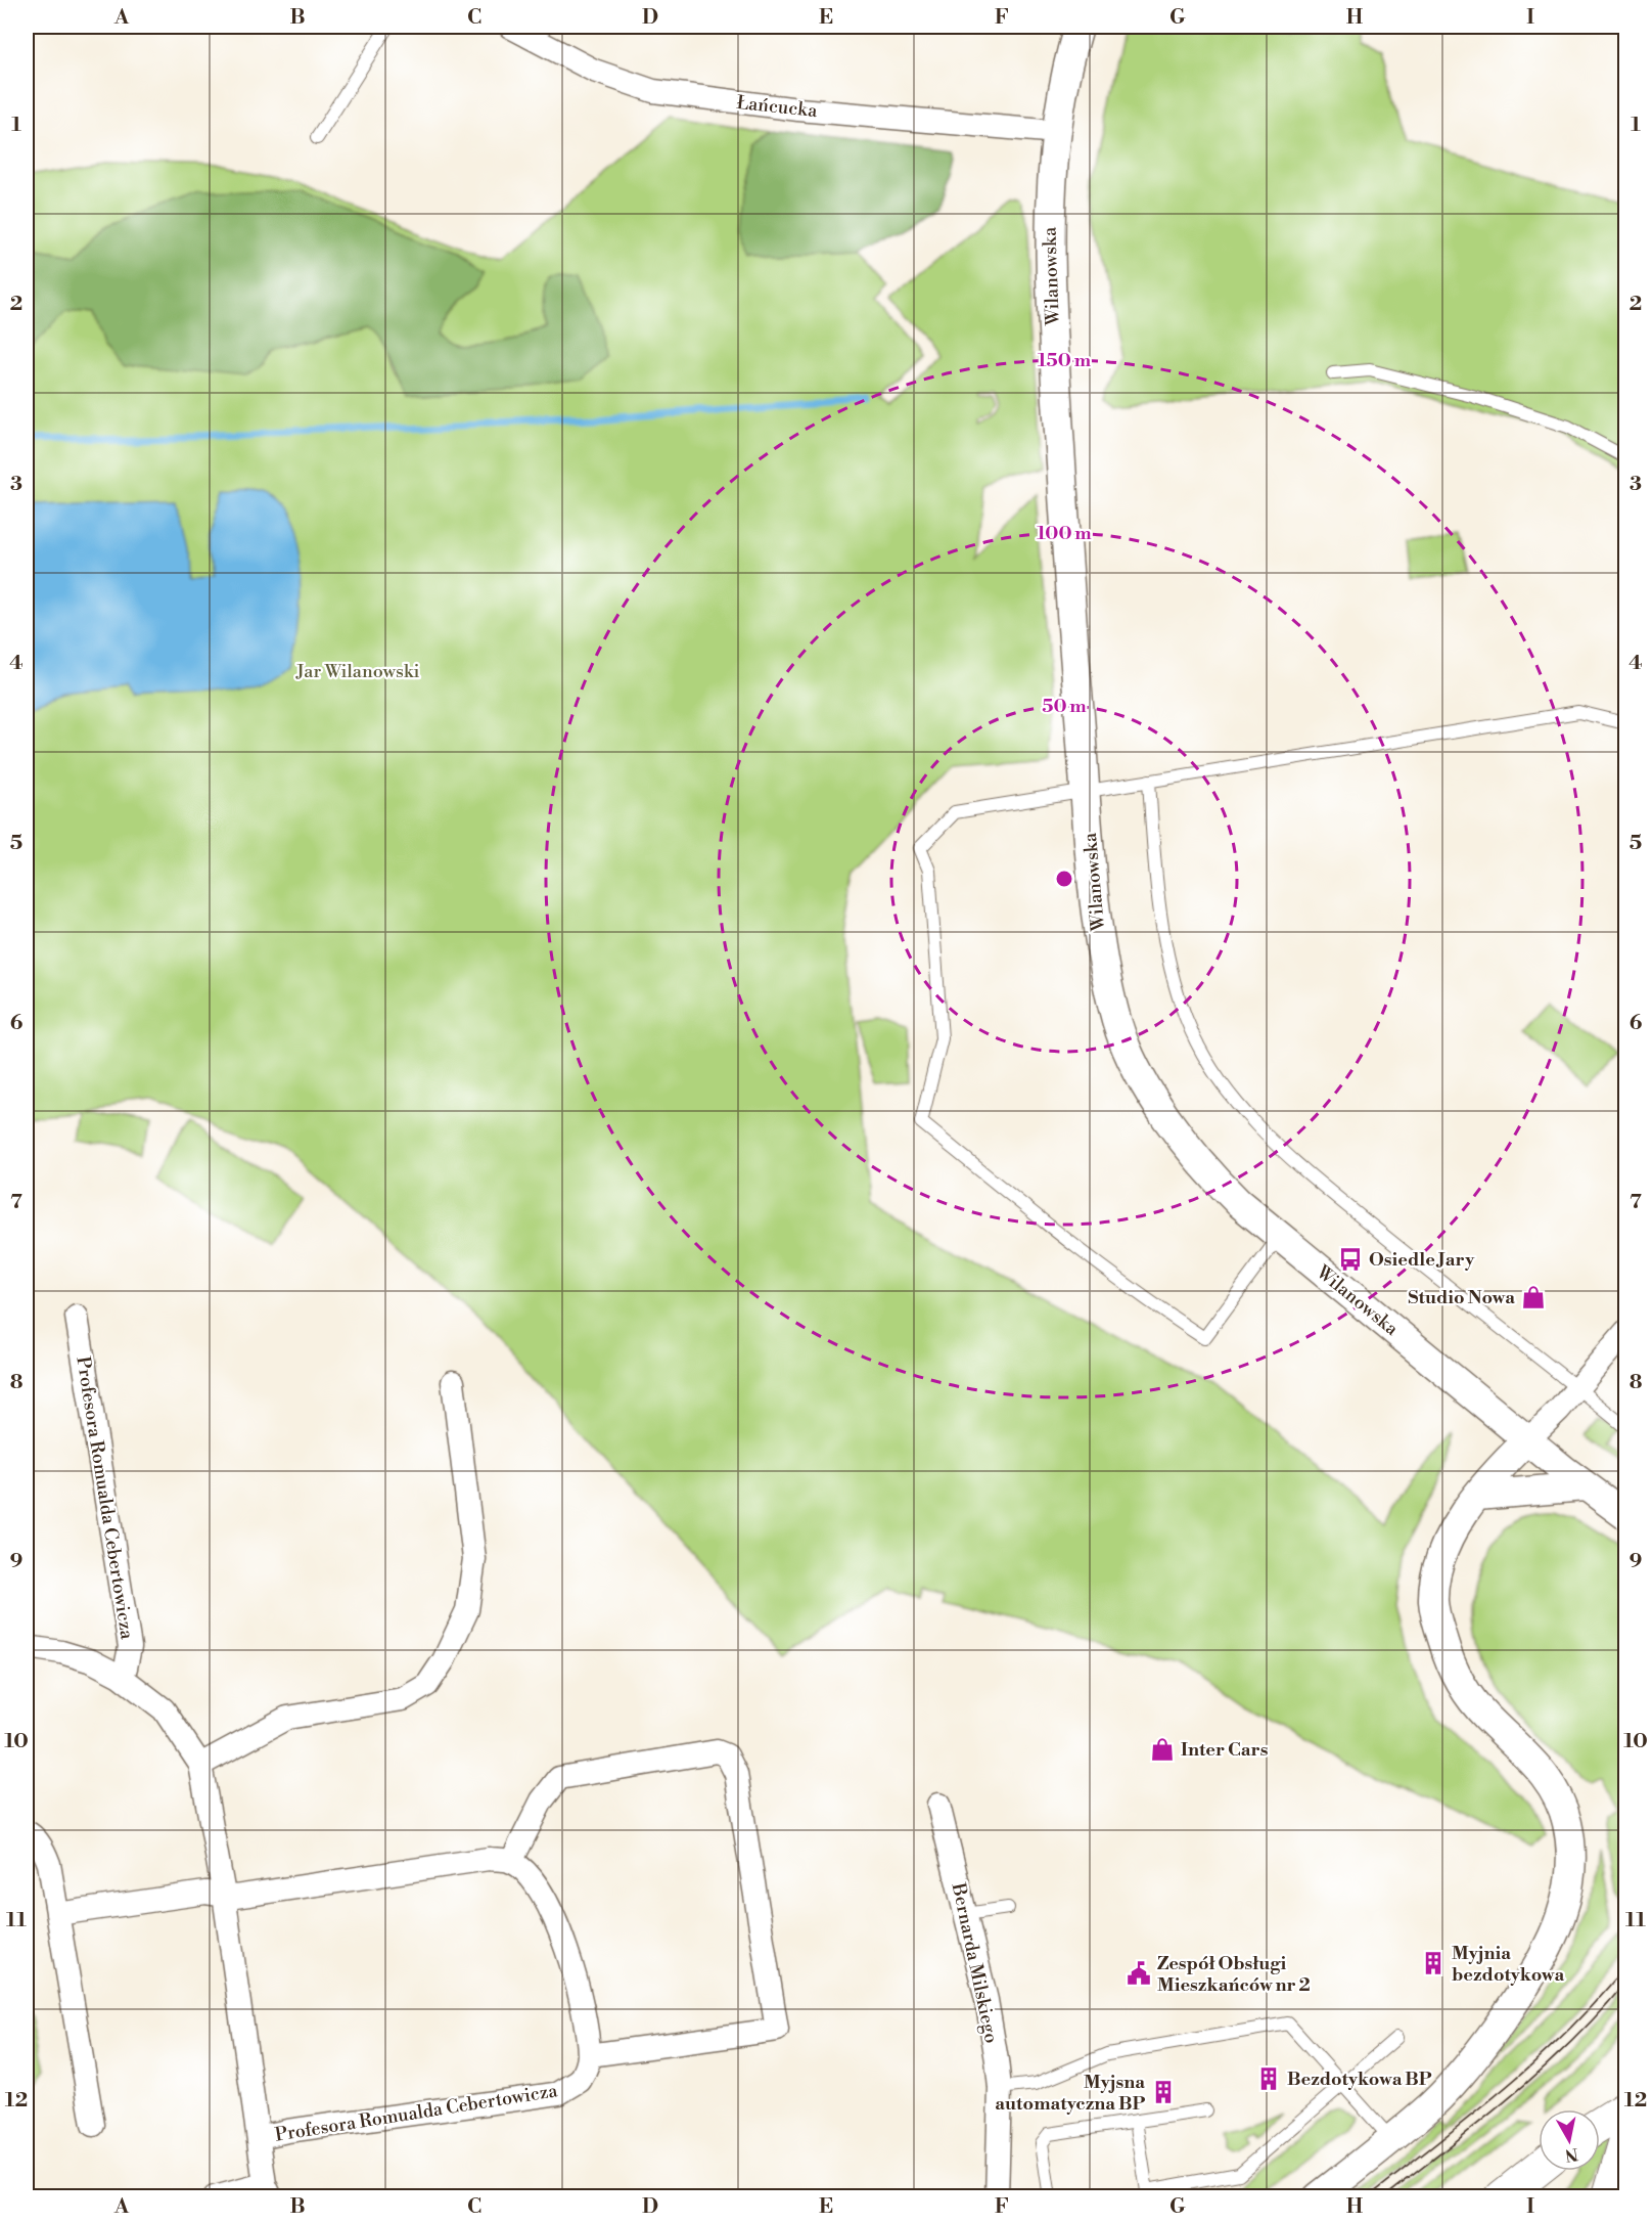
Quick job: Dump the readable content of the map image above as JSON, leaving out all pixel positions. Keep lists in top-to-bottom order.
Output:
{
  "streets": {
    "street": [
      "Łańcucka",
      "Wilanowska",
      "Profesora Romualda Cebertowicza",
      "Bernarda Milskiego"
    ]
  },
  "crossings": [
    ["Łańcucka", "Wilanowska"]
  ],
  "parks": ["Jar Wilanowski"],
  "places": {
    "bus stop": ["Osiedle Jary"],
    "shop": ["Studio Nowa", "Inter Cars"],
    "building": ["Myjnia bezdotykowa", "Bezdotykowa BP", "Myjsna automatyczna BP"],
    "public building": ["Zespół Obsługi Mieszkańców nr 2"]
  },
  "north": "bottom",
  "grid": {
    "columns": [
      "A",
      "B",
      "C",
      "D",
      "E",
      "F",
      "G",
      "H",
      "I"
    ],
    "rows": [
      "1",
      "2",
      "3",
      "4",
      "5",
      "6",
      "7",
      "8",
      "9",
      "10",
      "11",
      "12"
    ]
  },
  "rings": ["150 m", "100 m", "50 m"]
}
